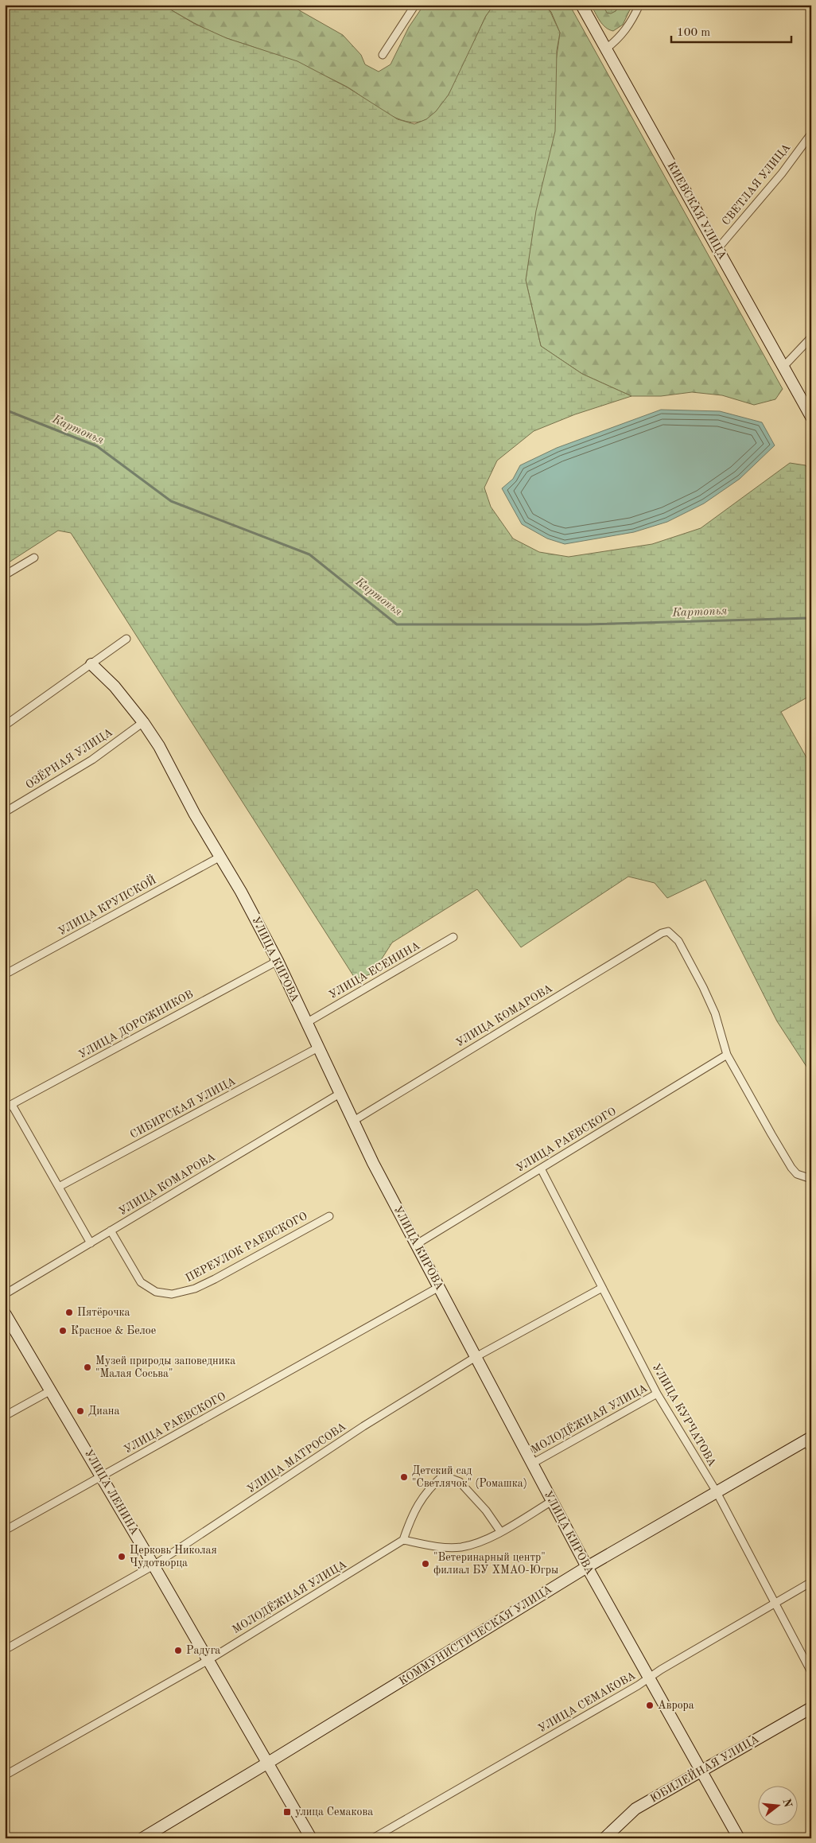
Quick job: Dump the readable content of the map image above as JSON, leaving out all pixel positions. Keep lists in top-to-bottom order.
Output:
{
  "streets": {
    "street": [
      "СВЕТЛАЯ УЛИЦА",
      "КИЕВСКАЯ УЛИЦА",
      "ОЗЁРНАЯ УЛИЦА",
      "УЛИЦА КРУПСКОЙ",
      "УЛИЦА КИРОВА",
      "УЛИЦА ЕСЕНИНА",
      "УЛИЦА КОМАРОВА",
      "УЛИЦА ДОРОЖНИКОВ",
      "СИБИРСКАЯ УЛИЦА",
      "УЛИЦА РАЕВСКОГО",
      "ПЕРЕУЛОК РАЕВСКОГО",
      "УЛИЦА КУРЧАТОВА",
      "МОЛОДЁЖНАЯ УЛИЦА",
      "УЛИЦА МАТРОСОВА",
      "УЛИЦА ЛЕНИНА",
      "КОММУНИСТИЧЕСКАЯ УЛИЦА",
      "УЛИЦА СЕМАКОВА",
      "ЮБИЛЕЙНАЯ УЛИЦА"
    ]
  },
  "crossings": [
    ["СВЕТЛАЯ УЛИЦА", "КИЕВСКАЯ УЛИЦА"],
    ["ОЗЁРНАЯ УЛИЦА", "УЛИЦА КИРОВА"],
    ["УЛИЦА КРУПСКОЙ", "УЛИЦА КИРОВА"],
    ["УЛИЦА КИРОВА", "УЛИЦА ЕСЕНИНА"],
    ["УЛИЦА КИРОВА", "УЛИЦА КОМАРОВА"],
    ["УЛИЦА КИРОВА", "УЛИЦА ДОРОЖНИКОВ"],
    ["УЛИЦА КИРОВА", "СИБИРСКАЯ УЛИЦА"],
    ["УЛИЦА КИРОВА", "УЛИЦА РАЕВСКОГО"],
    ["УЛИЦА КИРОВА", "МОЛОДЁЖНАЯ УЛИЦА"],
    ["УЛИЦА КИРОВА", "УЛИЦА МАТРОСОВА"],
    ["УЛИЦА КИРОВА", "КОММУНИСТИЧЕСКАЯ УЛИЦА"],
    ["УЛИЦА КИРОВА", "УЛИЦА СЕМАКОВА"],
    ["УЛИЦА КИРОВА", "ЮБИЛЕЙНАЯ УЛИЦА"],
    ["УЛИЦА КОМАРОВА", "УЛИЦА РАЕВСКОГО"],
    ["УЛИЦА КОМАРОВА", "ПЕРЕУЛОК РАЕВСКОГО"],
    ["УЛИЦА РАЕВСКОГО", "УЛИЦА КУРЧАТОВА"],
    ["УЛИЦА РАЕВСКОГО", "УЛИЦА ЛЕНИНА"],
    ["УЛИЦА КУРЧАТОВА", "МОЛОДЁЖНАЯ УЛИЦА"],
    ["УЛИЦА КУРЧАТОВА", "УЛИЦА МАТРОСОВА"],
    ["УЛИЦА КУРЧАТОВА", "КОММУНИСТИЧЕСКАЯ УЛИЦА"],
    ["УЛИЦА КУРЧАТОВА", "УЛИЦА СЕМАКОВА"],
    ["МОЛОДЁЖНАЯ УЛИЦА", "УЛИЦА ЛЕНИНА"],
    ["УЛИЦА МАТРОСОВА", "УЛИЦА ЛЕНИНА"],
    ["УЛИЦА ЛЕНИНА", "КОММУНИСТИЧЕСКАЯ УЛИЦА"]
  ],
  "water": ["Картопья"],
  "places": {
    "other": [
      "Пятёрочка",
      "Красное & Белое",
      "Музей природы заповедника \"Малая Сосьва\"",
      "Диана",
      "Детский сад \"Светлячок\" (Ромашка)",
      "Церковь Николая Чудотворца",
      "\"Ветеринарный центр\" филиал БУ ХМАО-Югры",
      "Радуга",
      "Аврора"
    ],
    "transit": ["улица Семакова"]
  },
  "scale_bar": "100 m",
  "north": "right"
}
